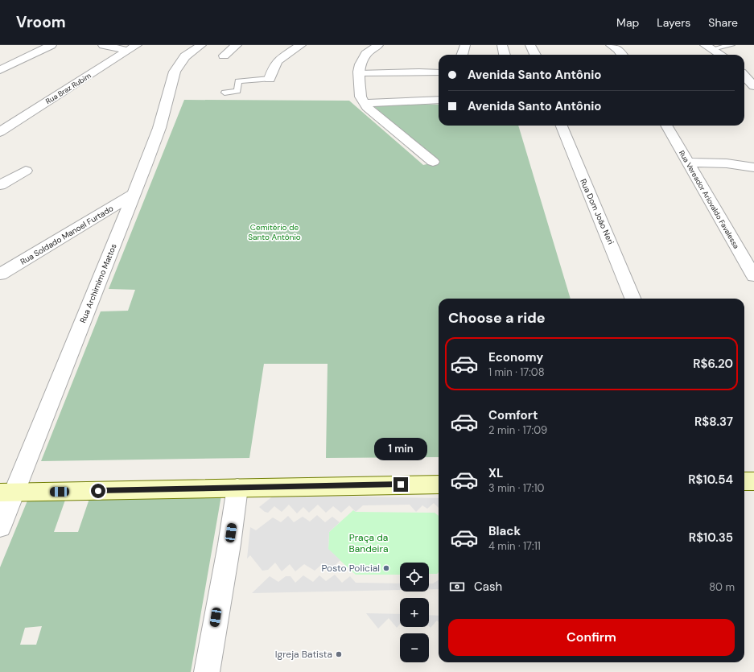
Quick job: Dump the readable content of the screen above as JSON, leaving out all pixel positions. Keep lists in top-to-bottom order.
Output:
{
  "streets": {
    "street": [
      "Rua Braz Rubim",
      "Rua Vereador Ariovaldo Favalessa",
      "Rua Dom João Neri",
      "Rua Soldado Manoel Furtado",
      "Rua Archimimo Mattos"
    ]
  },
  "crossings": [
    ["Rua Soldado Manoel Furtado", "Rua Archimimo Mattos"]
  ],
  "parks": ["Cemitério de Santo Antônio", "Praça da Bandeira"],
  "places": ["Posto Policial", "Igreja Batista"],
  "page": {
    "header": "Vroom",
    "nav": ["Map", "Layers", "Share"],
    "banner": ["Avenida Santo Antônio", "Avenida Santo Antônio"],
    "heading": "Choose a ride",
    "list": [
      {
        "name": "Economy",
        "note": "1 min · 17:08",
        "value": "R$6.20"
      },
      {
        "name": "Comfort",
        "note": "2 min · 17:09",
        "value": "R$8.37"
      },
      {
        "name": "XL",
        "note": "3 min · 17:10",
        "value": "R$10.54"
      },
      {
        "name": "Black",
        "note": "4 min · 17:11",
        "value": "R$10.35"
      }
    ],
    "bubble": "1 min",
    "map_buttons": ["+", "−"],
    "pay": ["Cash", "80 m"],
    "buttons": "Confirm"
  }
}
